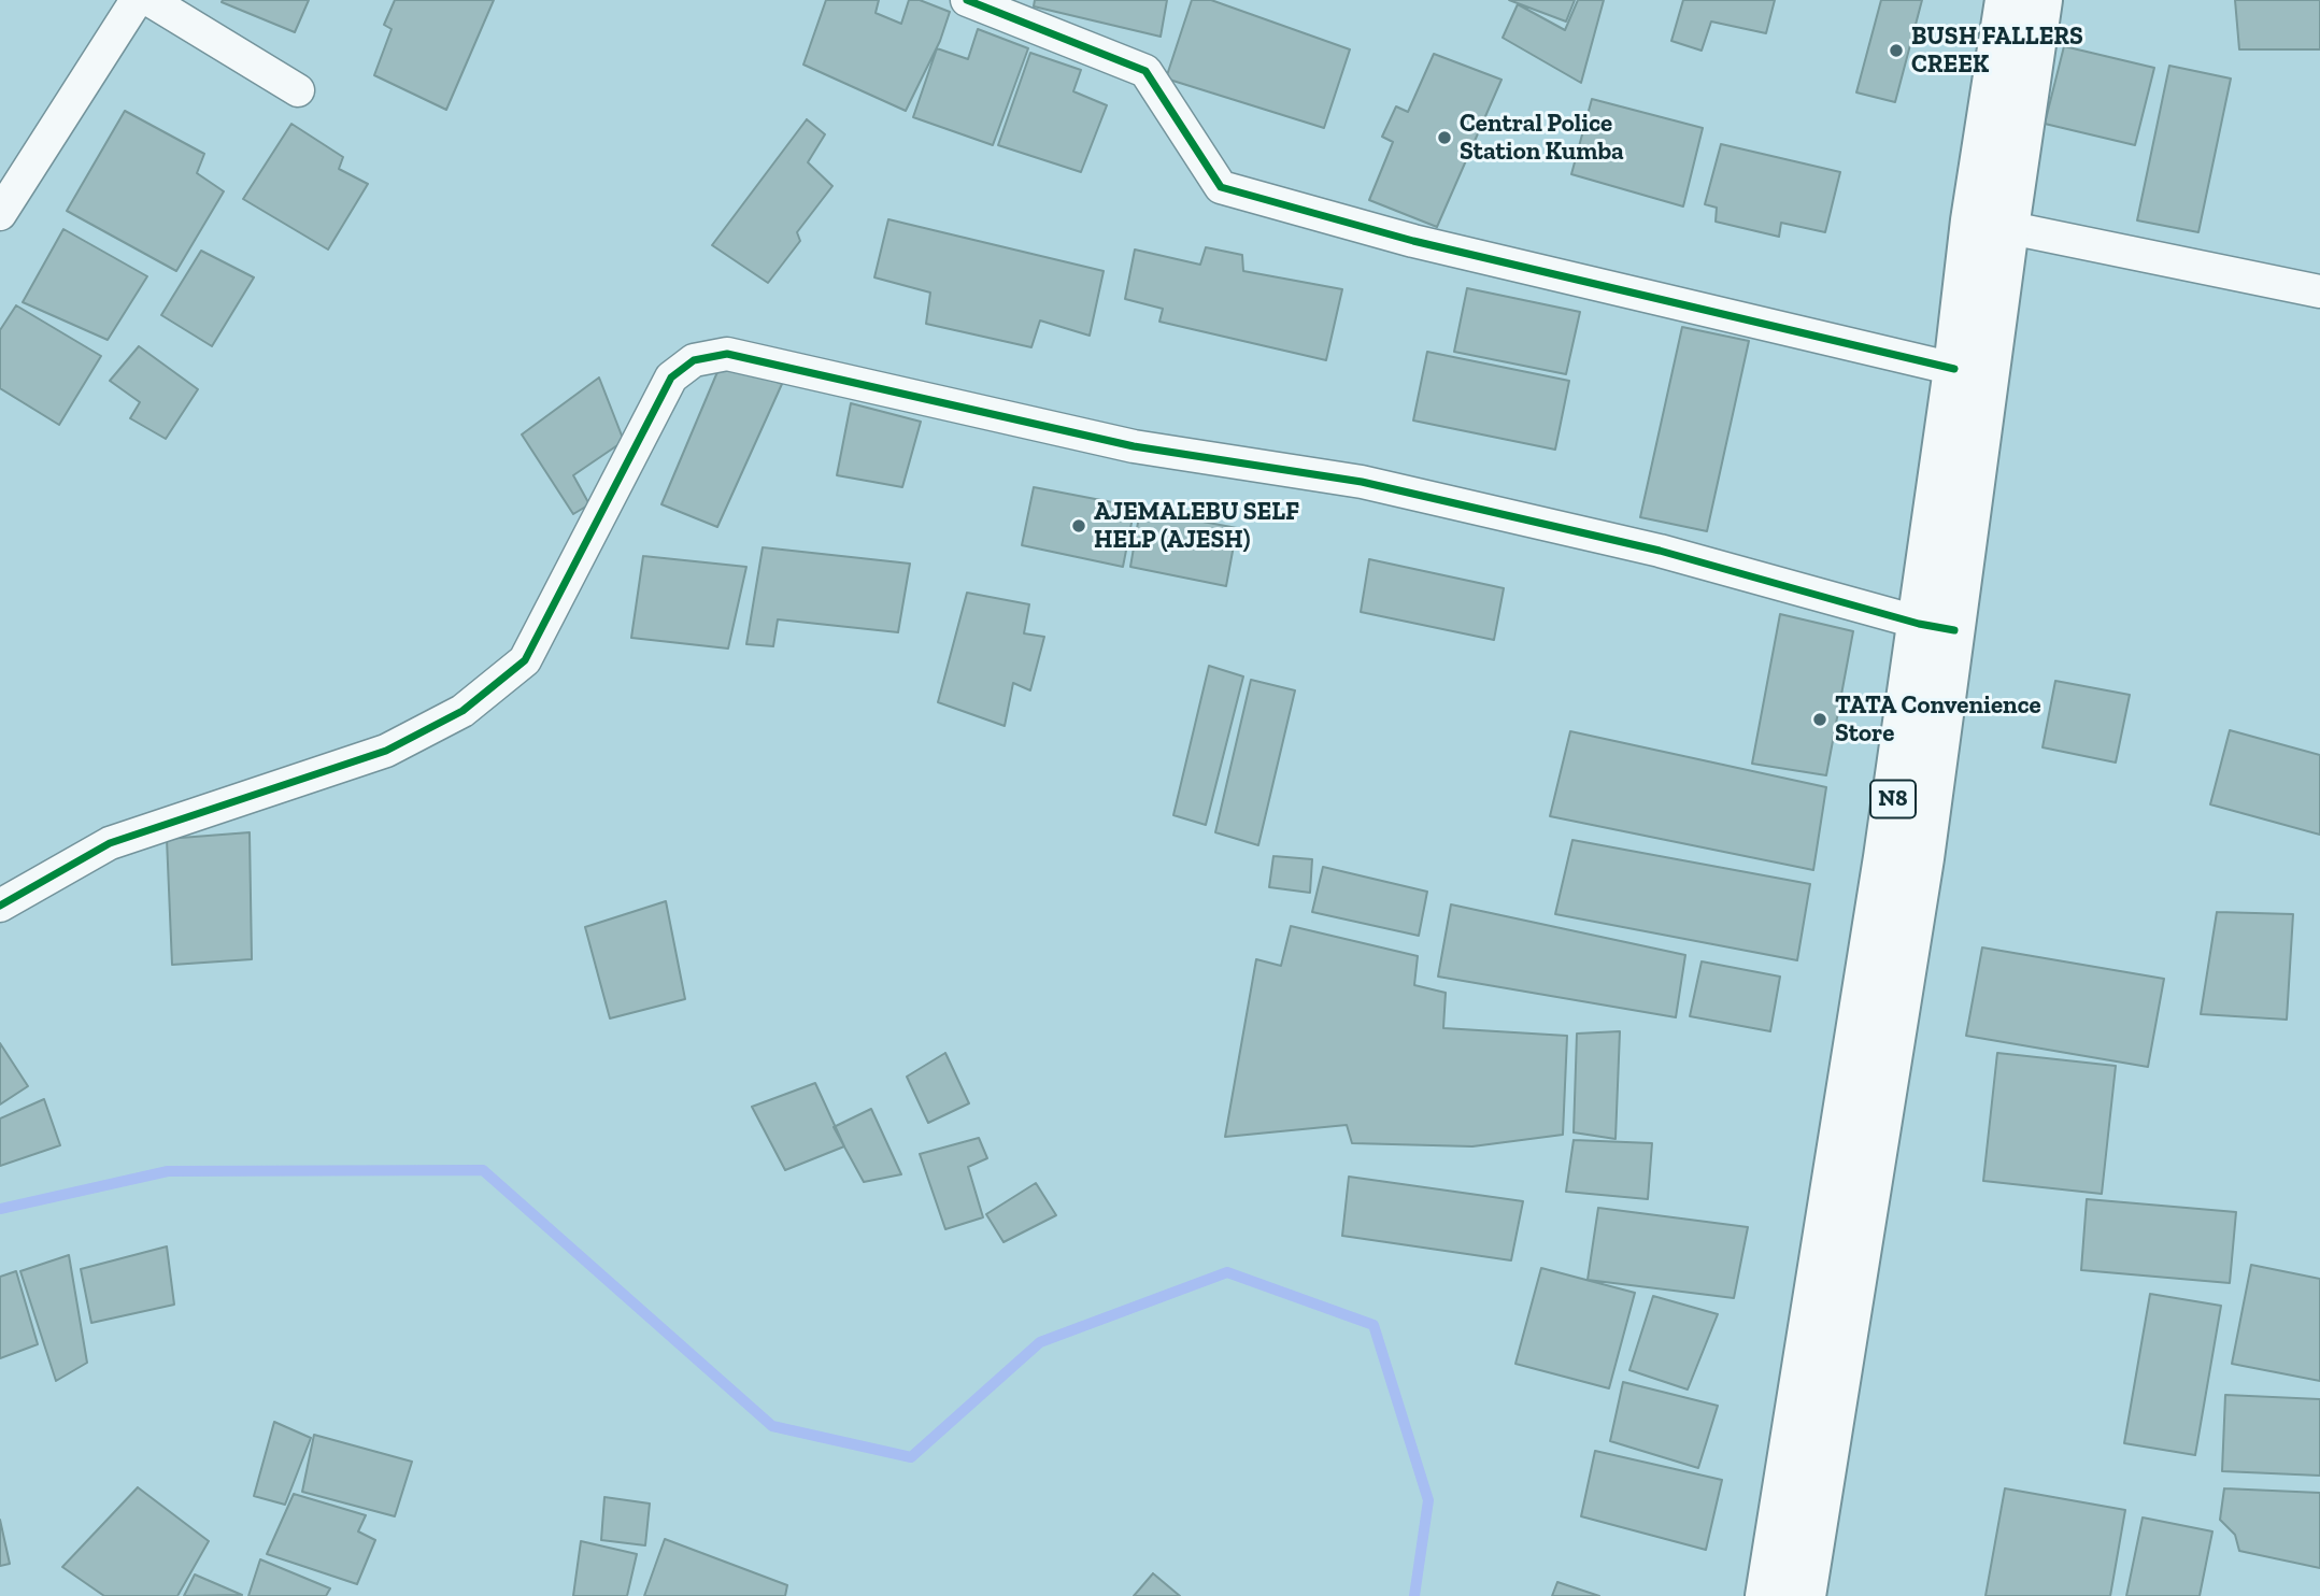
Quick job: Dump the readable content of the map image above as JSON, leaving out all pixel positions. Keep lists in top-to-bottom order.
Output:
{
  "streets": {
    "highway": ["N8"]
  },
  "places": [
    "BUSH FALLERS CREEK",
    "Central Police Station Kumba",
    "AJEMALEBU SELF HELP (AJESH)",
    "TATA Convenience Store"
  ]
}
